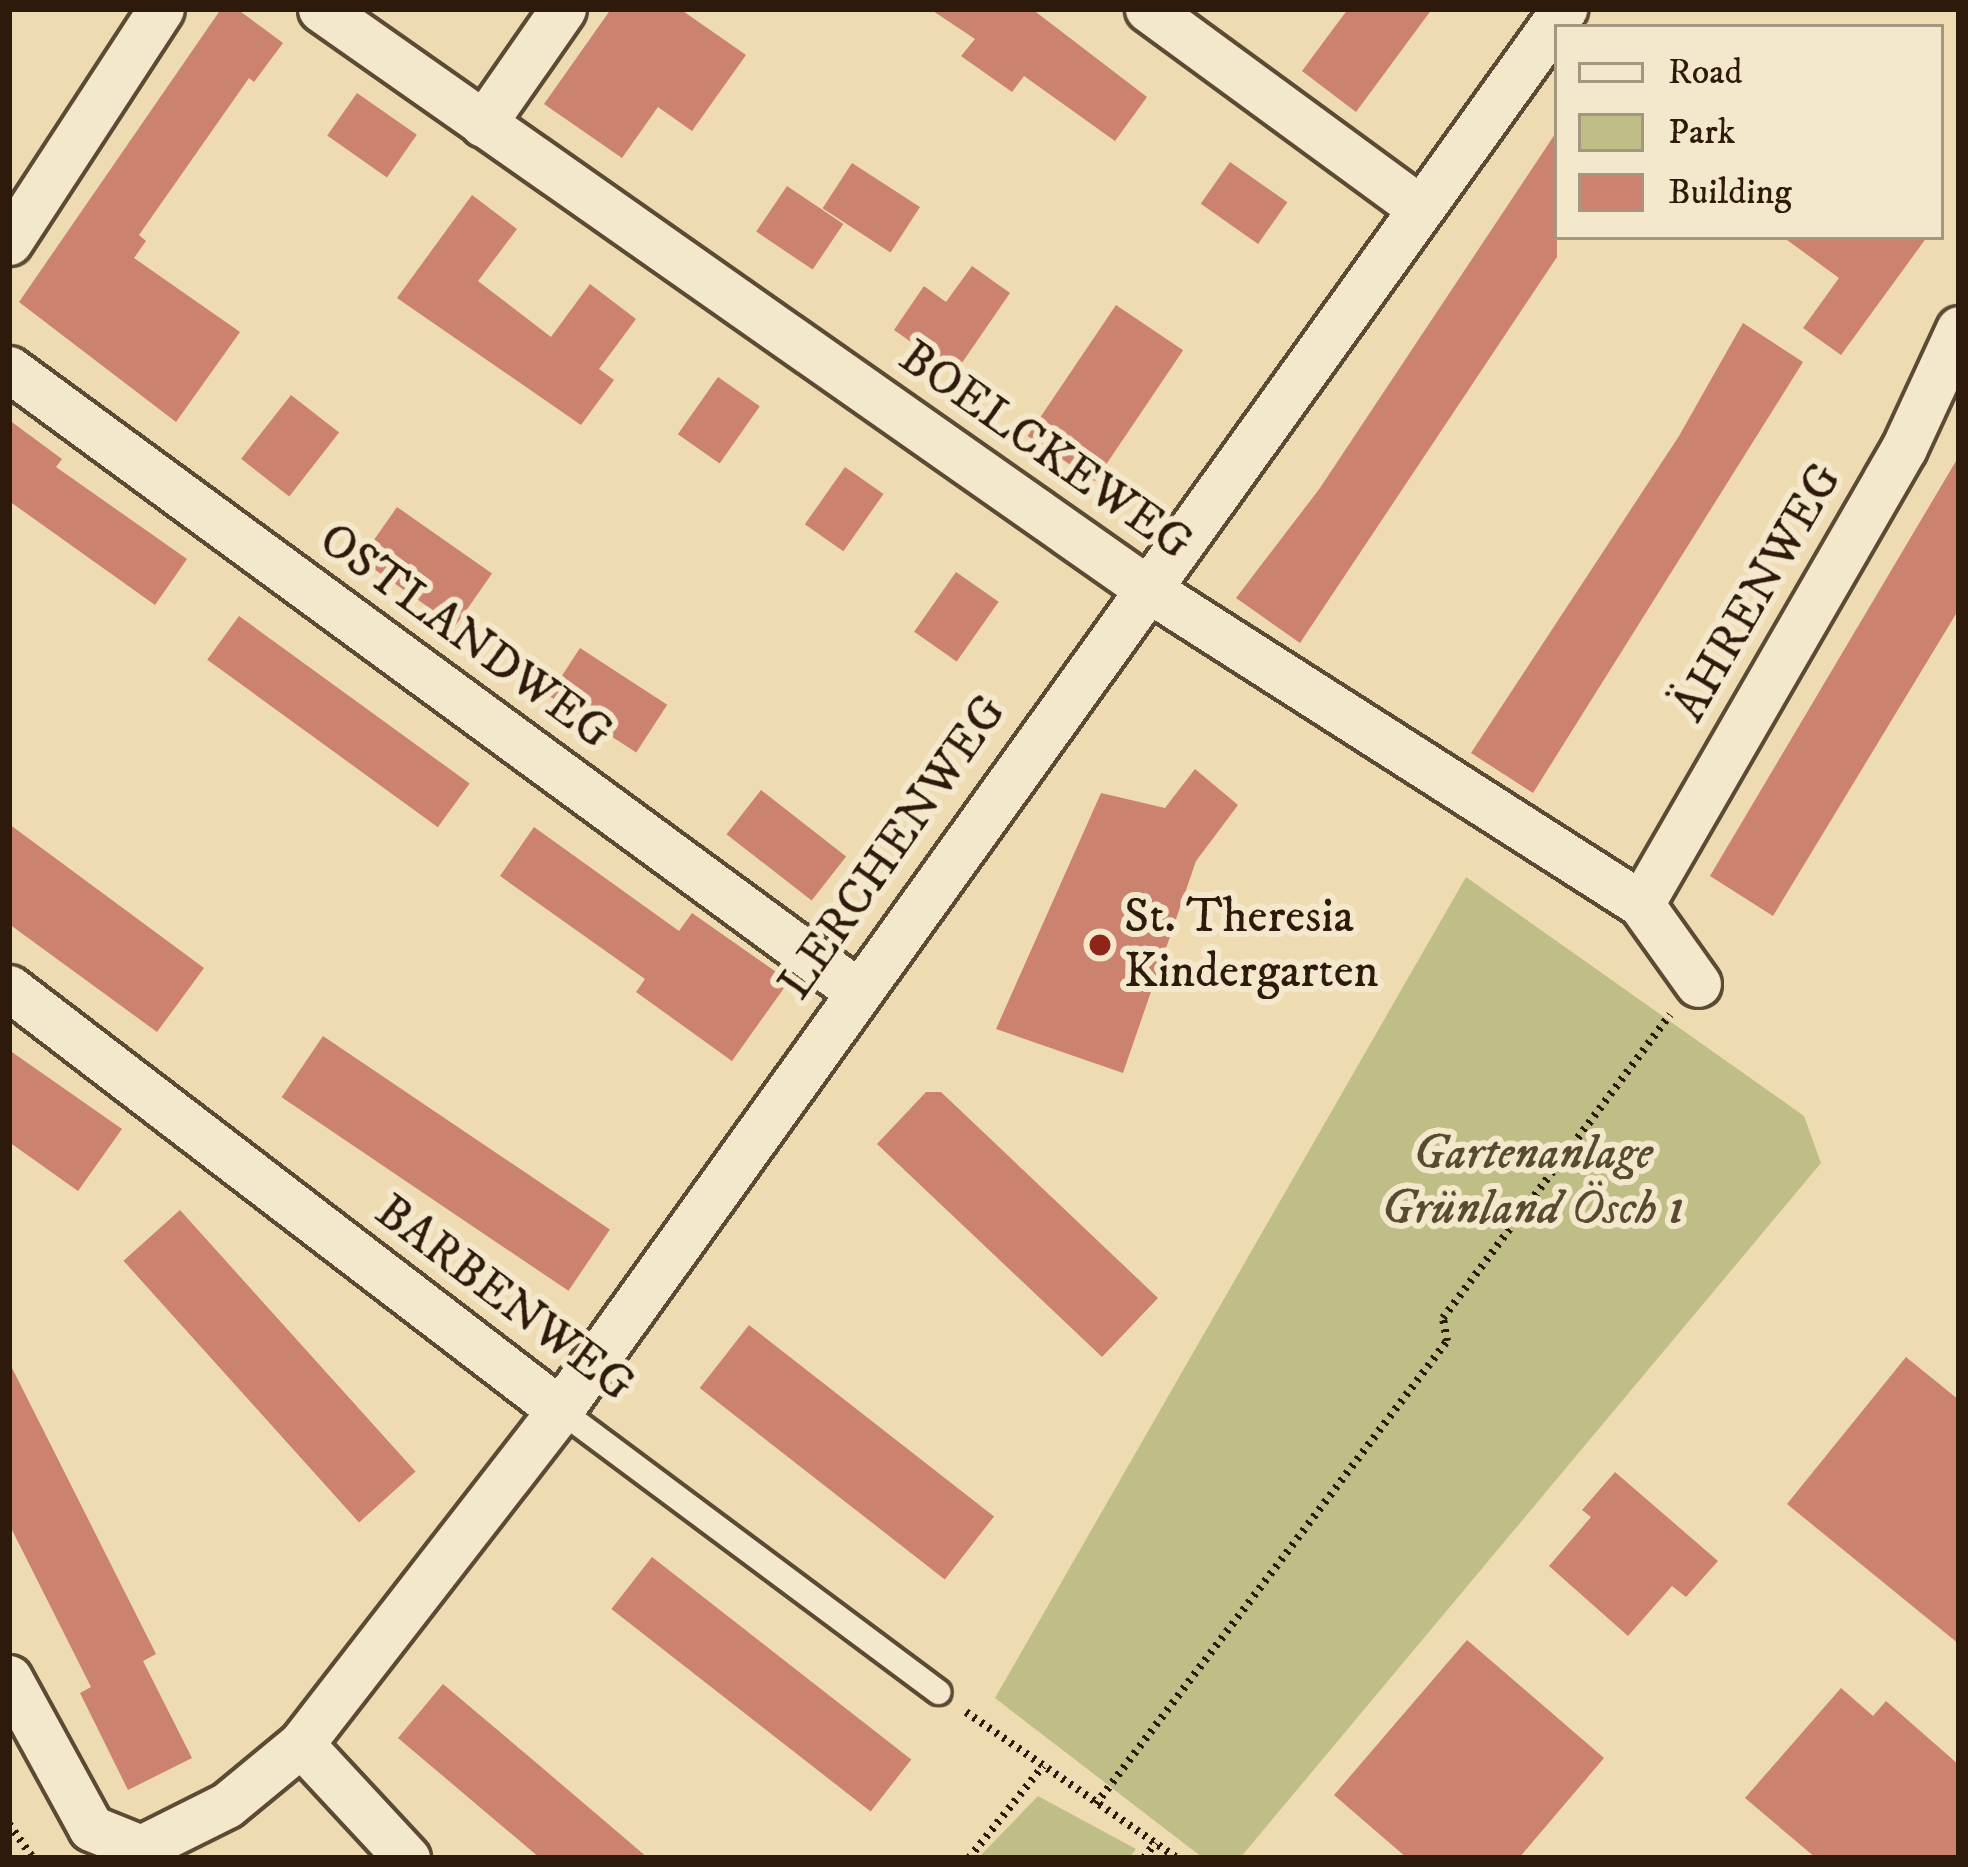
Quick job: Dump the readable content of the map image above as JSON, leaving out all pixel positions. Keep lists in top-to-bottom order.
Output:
{
  "streets": {
    "street": [
      "BOELCKEWEG",
      "ÄHRENWEG",
      "OSTLANDWEG",
      "LERCHENWEG",
      "BARBENWEG"
    ]
  },
  "crossings": [
    ["BOELCKEWEG", "ÄHRENWEG"],
    ["BOELCKEWEG", "LERCHENWEG"],
    ["OSTLANDWEG", "LERCHENWEG"],
    ["LERCHENWEG", "BARBENWEG"]
  ],
  "parks": ["Gartenanlage Grünland Ösch 1"],
  "places": ["St. Theresia Kindergarten"],
  "legend": ["Road", "Park", "Building"]
}
